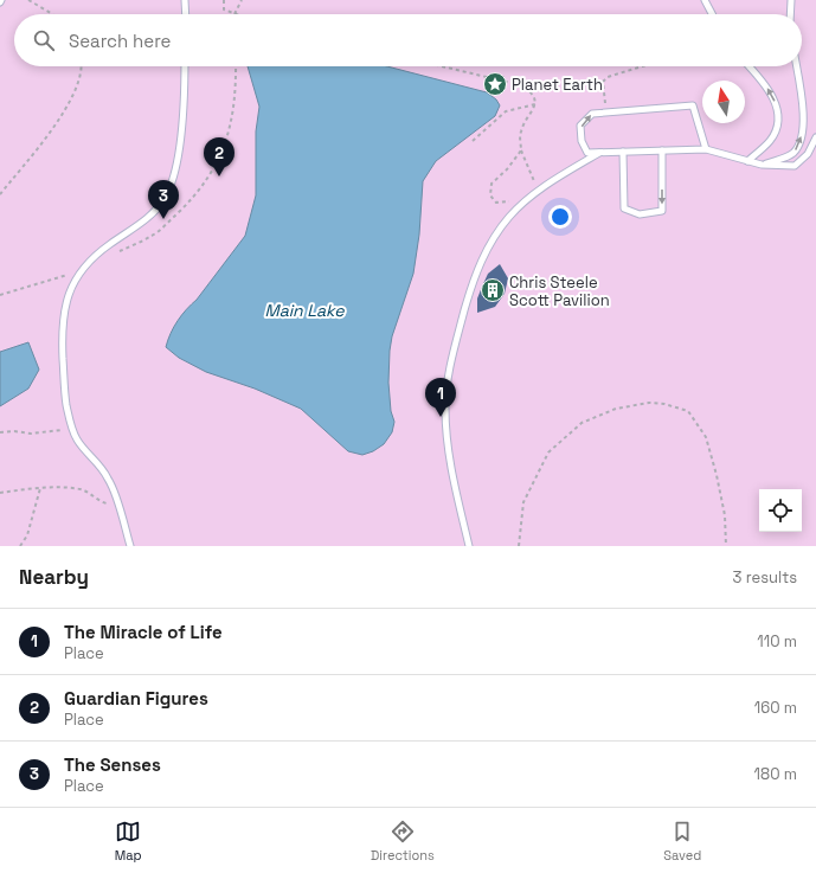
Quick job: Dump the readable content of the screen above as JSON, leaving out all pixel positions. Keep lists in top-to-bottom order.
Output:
{
  "water": ["Main Lake"],
  "places": {
    "place": ["Planet Earth"],
    "building": ["Chris Steele Scott Pavilion"]
  },
  "north": "top",
  "page": {
    "search": "Search here",
    "pins": ["2", "3", "1"],
    "heading": ["Nearby", "3 results"],
    "list": [
      {
        "mark": "1",
        "name": "The Miracle of Life",
        "note": "Place",
        "value": "110 m"
      },
      {
        "mark": "2",
        "name": "Guardian Figures",
        "note": "Place",
        "value": "160 m"
      },
      {
        "mark": "3",
        "name": "The Senses",
        "note": "Place",
        "value": "180 m"
      }
    ],
    "nav": ["Map", "Directions", "Saved"]
  }
}
